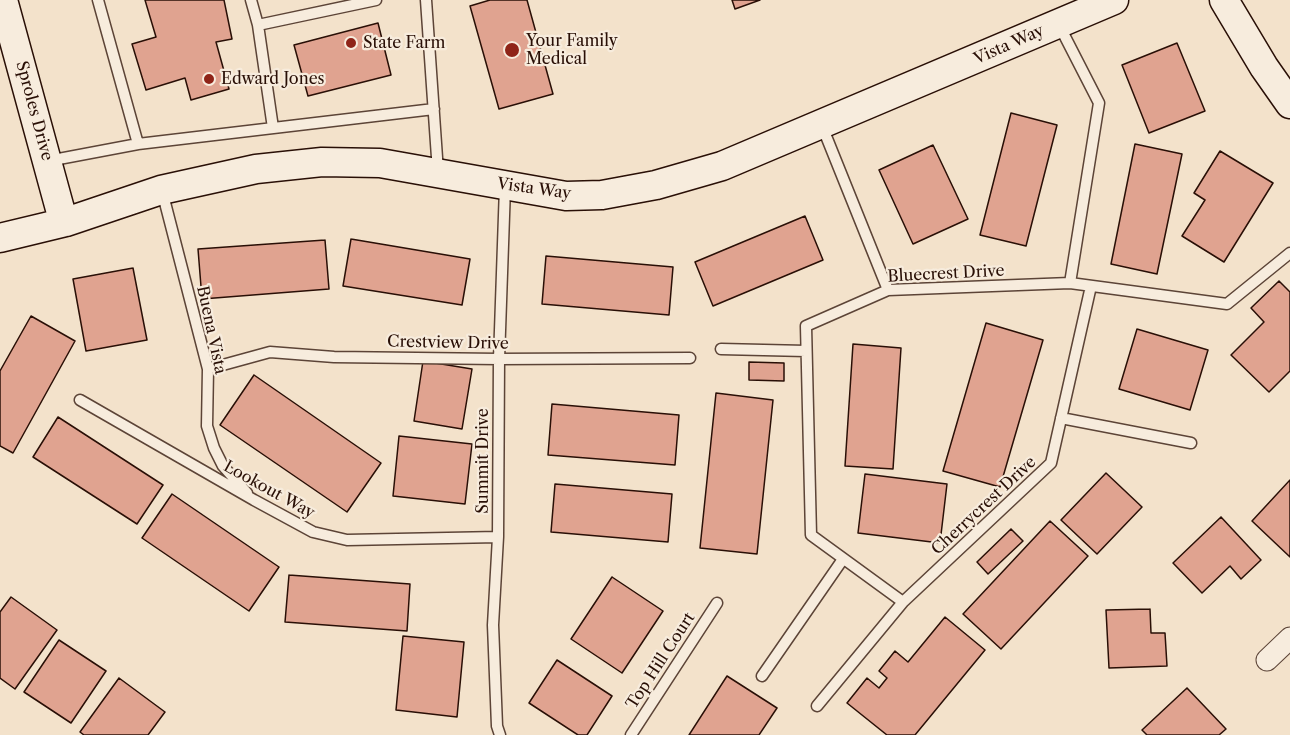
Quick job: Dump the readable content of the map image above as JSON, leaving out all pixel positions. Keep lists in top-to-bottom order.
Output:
{
  "streets": {
    "street": ["Vista Way", "Sproles Drive"],
    "lane": [
      "Bluecrest Drive",
      "Buena Vista",
      "Crestview Drive",
      "Summit Drive",
      "Lookout Way",
      "Cherrycrest Drive",
      "Top Hill Court"
    ]
  },
  "crossings": [
    ["Vista Way", "Sproles Drive"],
    ["Vista Way", "Buena Vista"],
    ["Vista Way", "Summit Drive"],
    ["Bluecrest Drive", "Cherrycrest Drive"],
    ["Buena Vista", "Crestview Drive"],
    ["Buena Vista", "Lookout Way"],
    ["Crestview Drive", "Summit Drive"],
    ["Summit Drive", "Lookout Way"]
  ],
  "places": ["State Farm", "Your Family Medical", "Edward Jones"]
}
